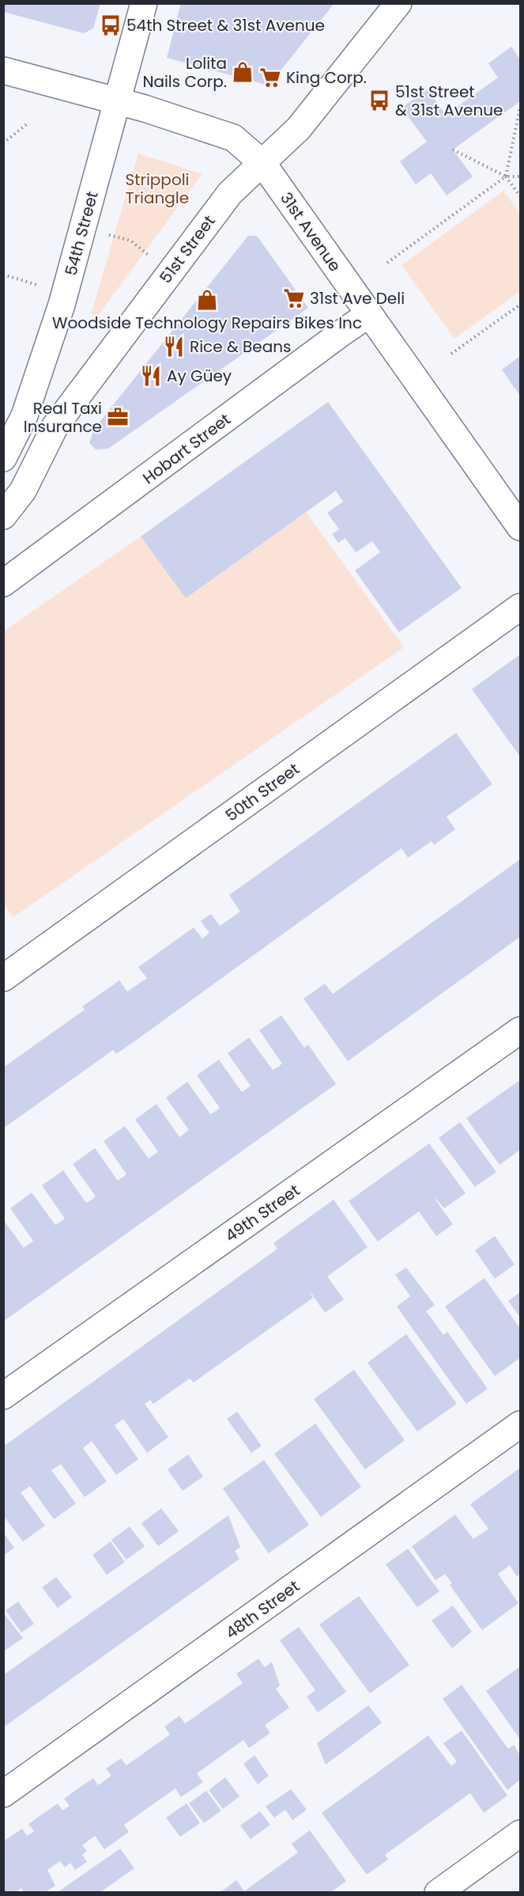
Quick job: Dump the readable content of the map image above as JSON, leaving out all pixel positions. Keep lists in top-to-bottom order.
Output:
{
  "streets": {
    "street": [
      "31st Avenue",
      "54th Street",
      "51st Street",
      "Hobart Street",
      "50th Street",
      "49th Street",
      "48th Street"
    ]
  },
  "crossings": [
    ["31st Avenue", "54th Street"],
    ["31st Avenue", "51st Street"],
    ["31st Avenue", "Hobart Street"]
  ],
  "parks": ["Strippoli Triangle"],
  "places": {
    "bus stop": ["54th Street & 31st Avenue", "51st Street & 31st Avenue"],
    "shop": ["Lolita Nails Corp.", "Woodside Technology Repairs Bikes Inc"],
    "supermarket": ["King Corp.", "31st Ave Deli"],
    "restaurant": ["Rice & Beans", "Ay Güey"],
    "office": ["Real Taxi Insurance"]
  }
}
